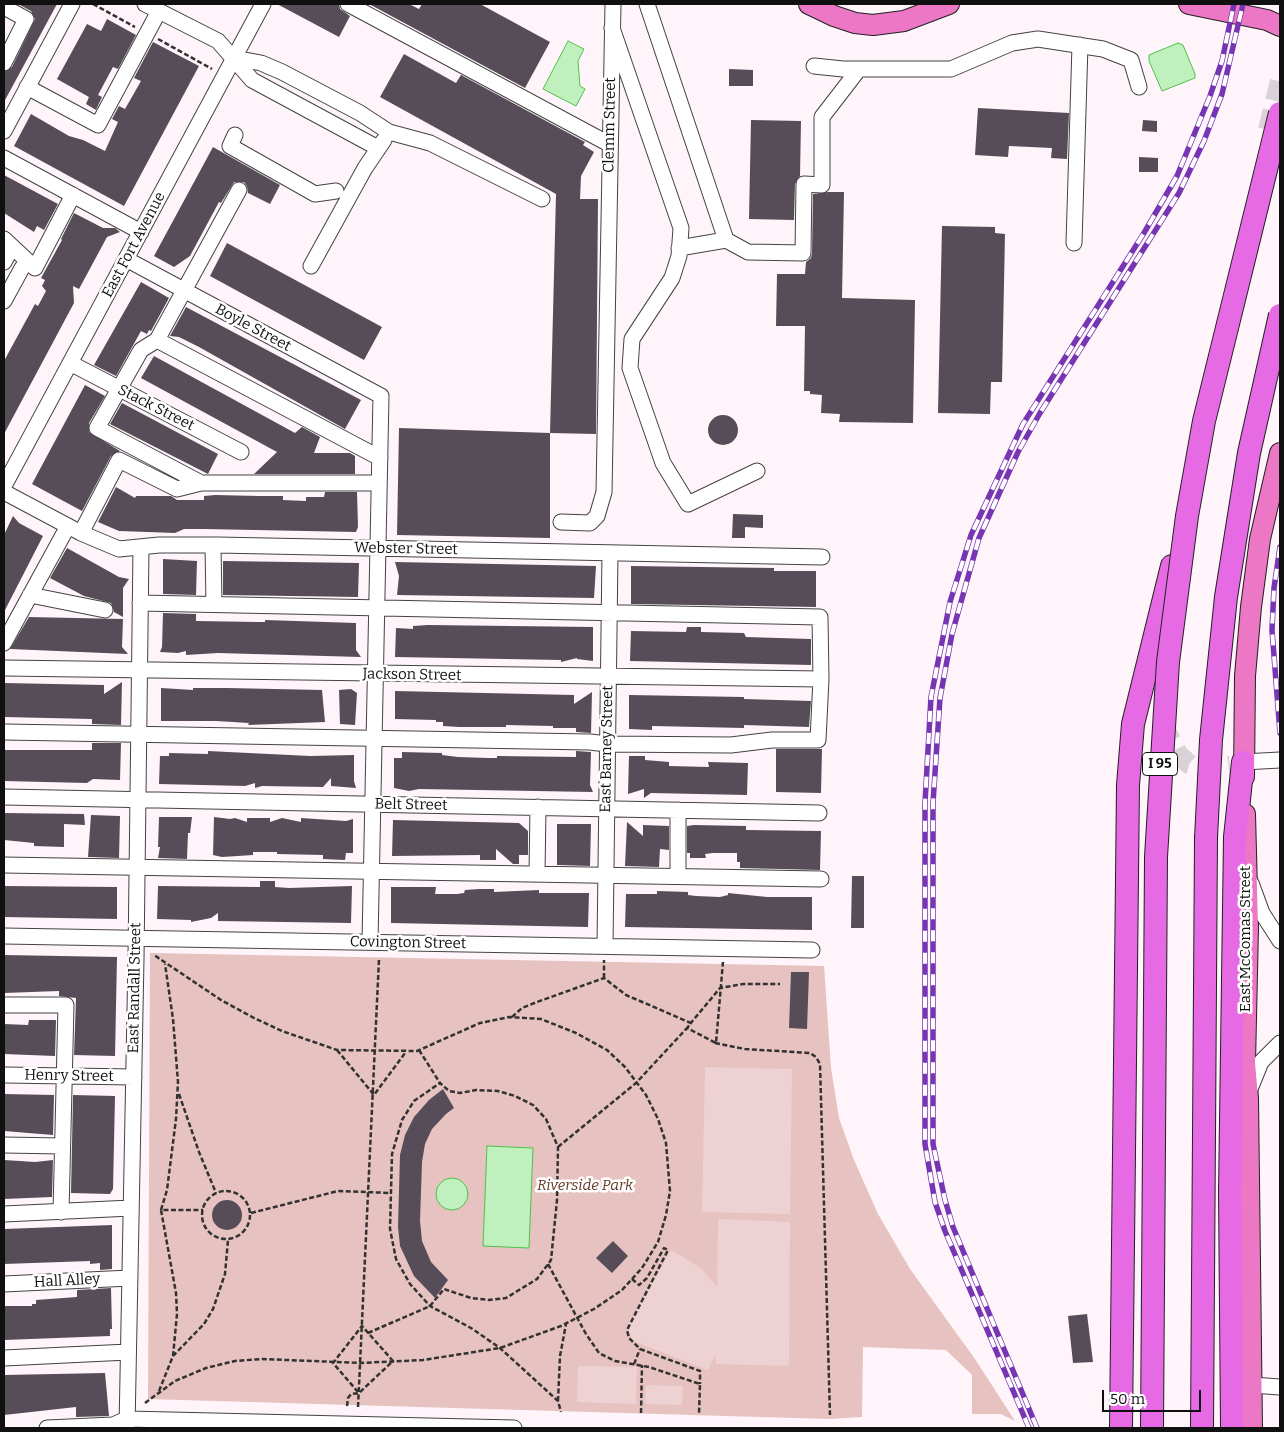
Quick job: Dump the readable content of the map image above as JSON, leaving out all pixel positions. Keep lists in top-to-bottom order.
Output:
{
  "streets": {
    "highway": ["I 95"],
    "main road": ["East McComas Street"],
    "street": [
      "Clemm Street",
      "East Fort Avenue",
      "Boyle Street",
      "Stack Street",
      "Webster Street",
      "Jackson Street",
      "East Barney Street",
      "Belt Street",
      "Covington Street",
      "East Randall Street",
      "Henry Street",
      "Hall Alley"
    ]
  },
  "crossings": [
    ["East Fort Avenue", "Boyle Street"],
    ["East Fort Avenue", "Stack Street"],
    ["Webster Street", "East Barney Street"],
    ["Webster Street", "East Randall Street"],
    ["Jackson Street", "East Barney Street"],
    ["Jackson Street", "East Randall Street"],
    ["East Barney Street", "Belt Street"],
    ["East Barney Street", "Covington Street"],
    ["Belt Street", "East Randall Street"],
    ["Covington Street", "East Randall Street"],
    ["East Randall Street", "Henry Street"],
    ["East Randall Street", "Hall Alley"]
  ],
  "parks": ["Riverside Park"],
  "scale_bar": "50 m"
}
